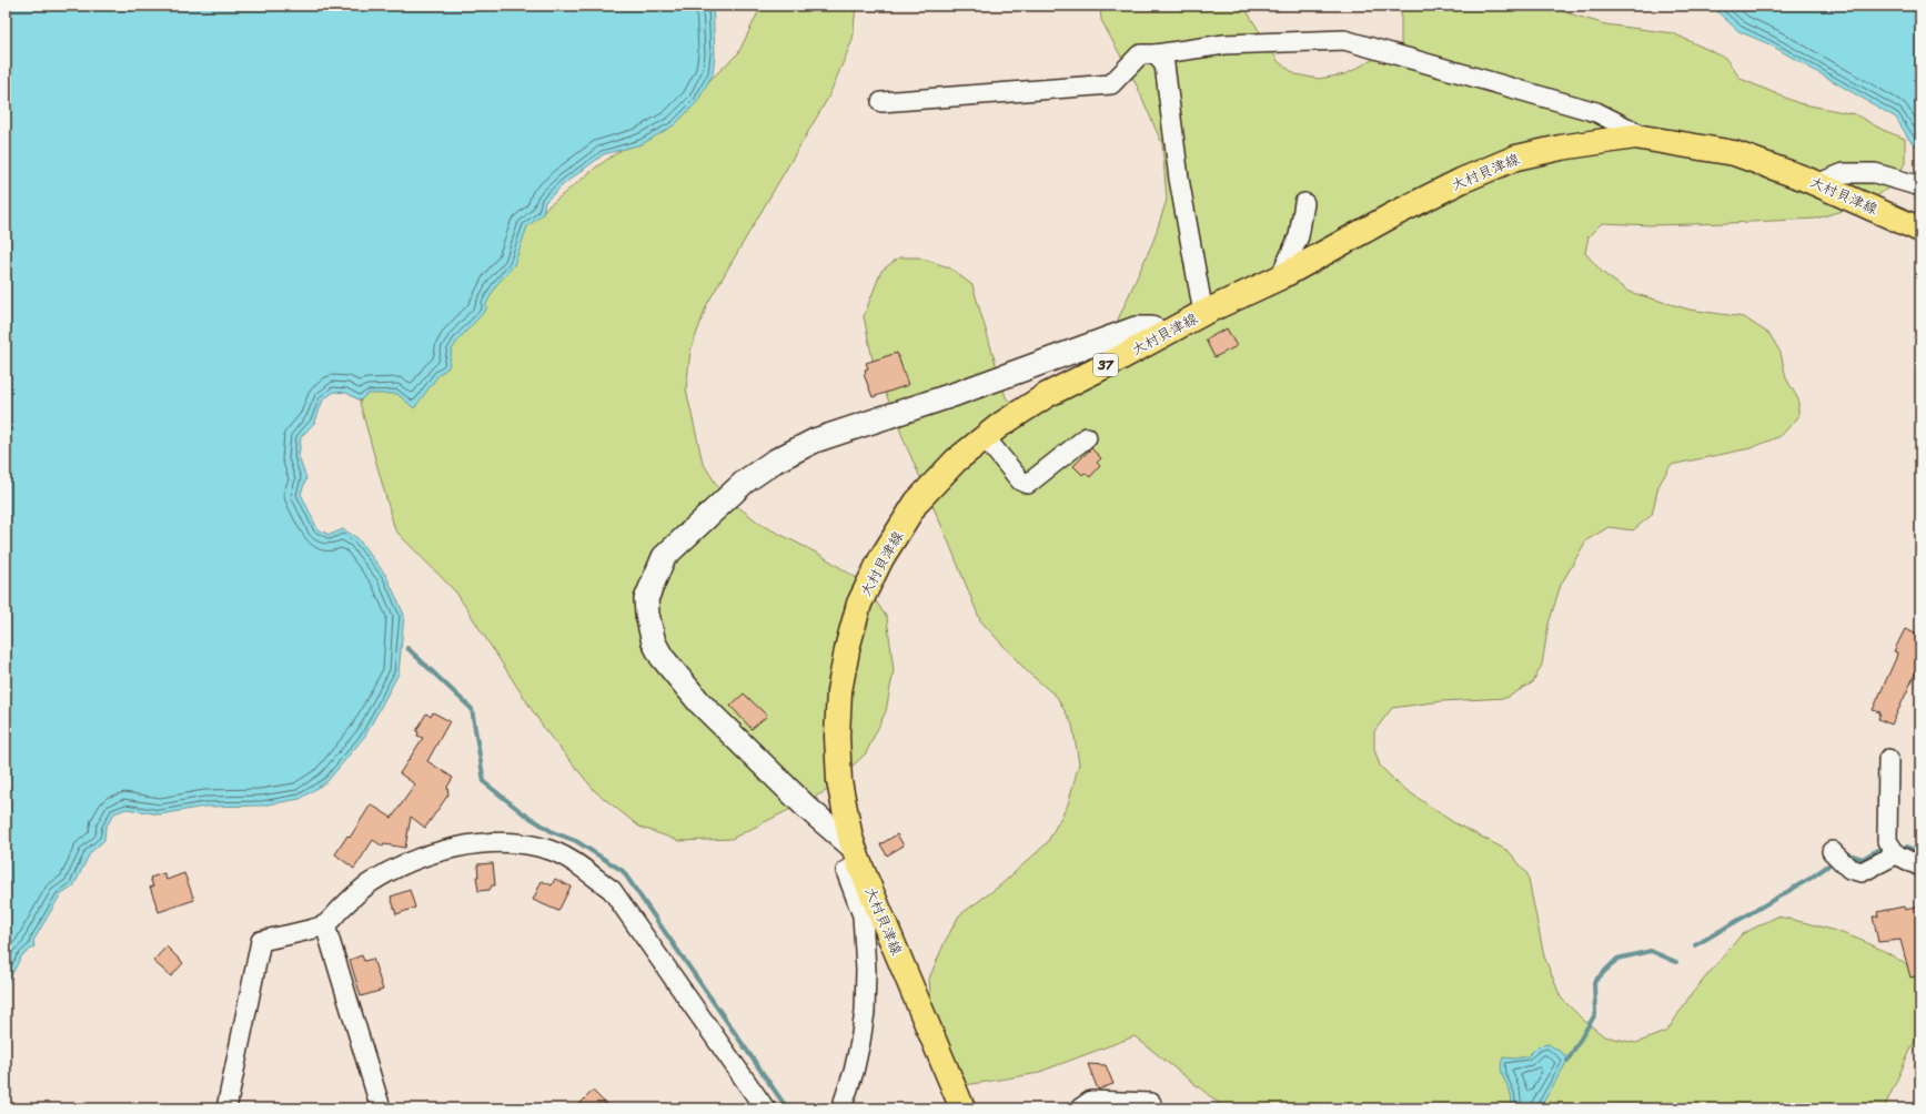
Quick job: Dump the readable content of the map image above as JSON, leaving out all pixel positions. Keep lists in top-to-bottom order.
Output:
{
  "streets": {
    "main road": ["大村貝津線", "37"]
  }
}
